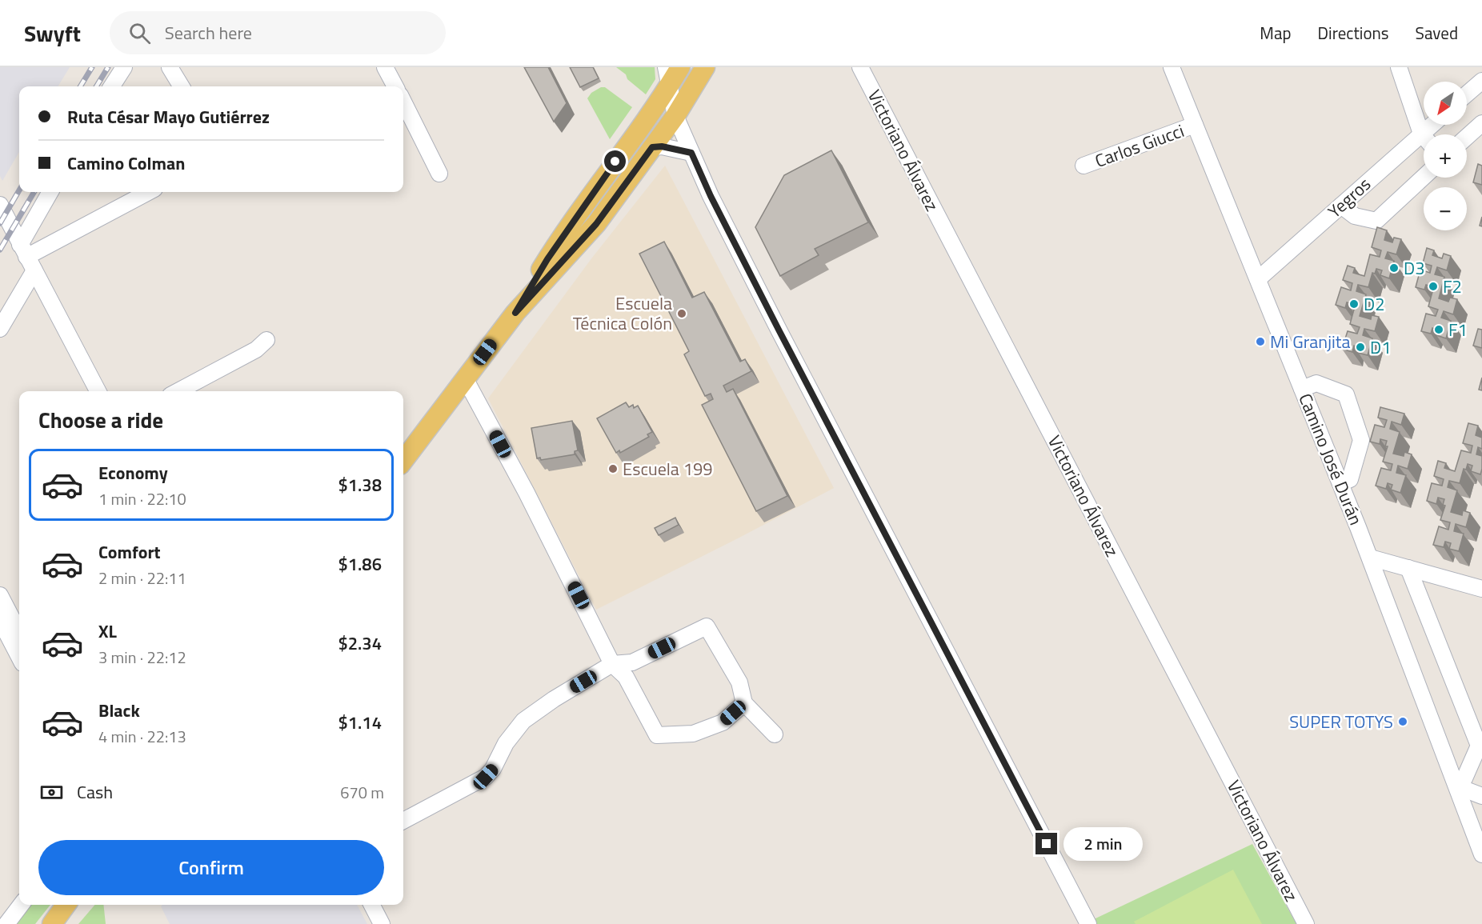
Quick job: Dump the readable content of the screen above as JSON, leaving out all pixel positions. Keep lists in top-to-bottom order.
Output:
{
  "streets": {
    "street": [
      "Carlos Giucci",
      "Victoriano Álvarez",
      "Yegros",
      "Camino José Durán"
    ]
  },
  "crossings": [
    ["Carlos Giucci", "Camino José Durán"],
    ["Yegros", "Camino José Durán"]
  ],
  "places": [
    "D3",
    "F2",
    "D2",
    "Escuela Técnica Colón",
    "F1",
    "Mi Granjita",
    "D1",
    "Escuela 199",
    "SUPER TOTYS"
  ],
  "north": "bottom left",
  "page": {
    "header": "Swyft",
    "search": "Search here",
    "nav": ["Map", "Directions", "Saved"],
    "map_buttons": ["+", "−"],
    "banner": ["Ruta César Mayo Gutiérrez", "Camino Colman"],
    "heading": "Choose a ride",
    "list": [
      {
        "name": "Economy",
        "note": "1 min · 22:10",
        "value": "$1.38"
      },
      {
        "name": "Comfort",
        "note": "2 min · 22:11",
        "value": "$1.86"
      },
      {
        "name": "XL",
        "note": "3 min · 22:12",
        "value": "$2.34"
      },
      {
        "name": "Black",
        "note": "4 min · 22:13",
        "value": "$1.14"
      }
    ],
    "pay": ["Cash", "670 m"],
    "bubble": "2 min",
    "buttons": "Confirm"
  }
}
